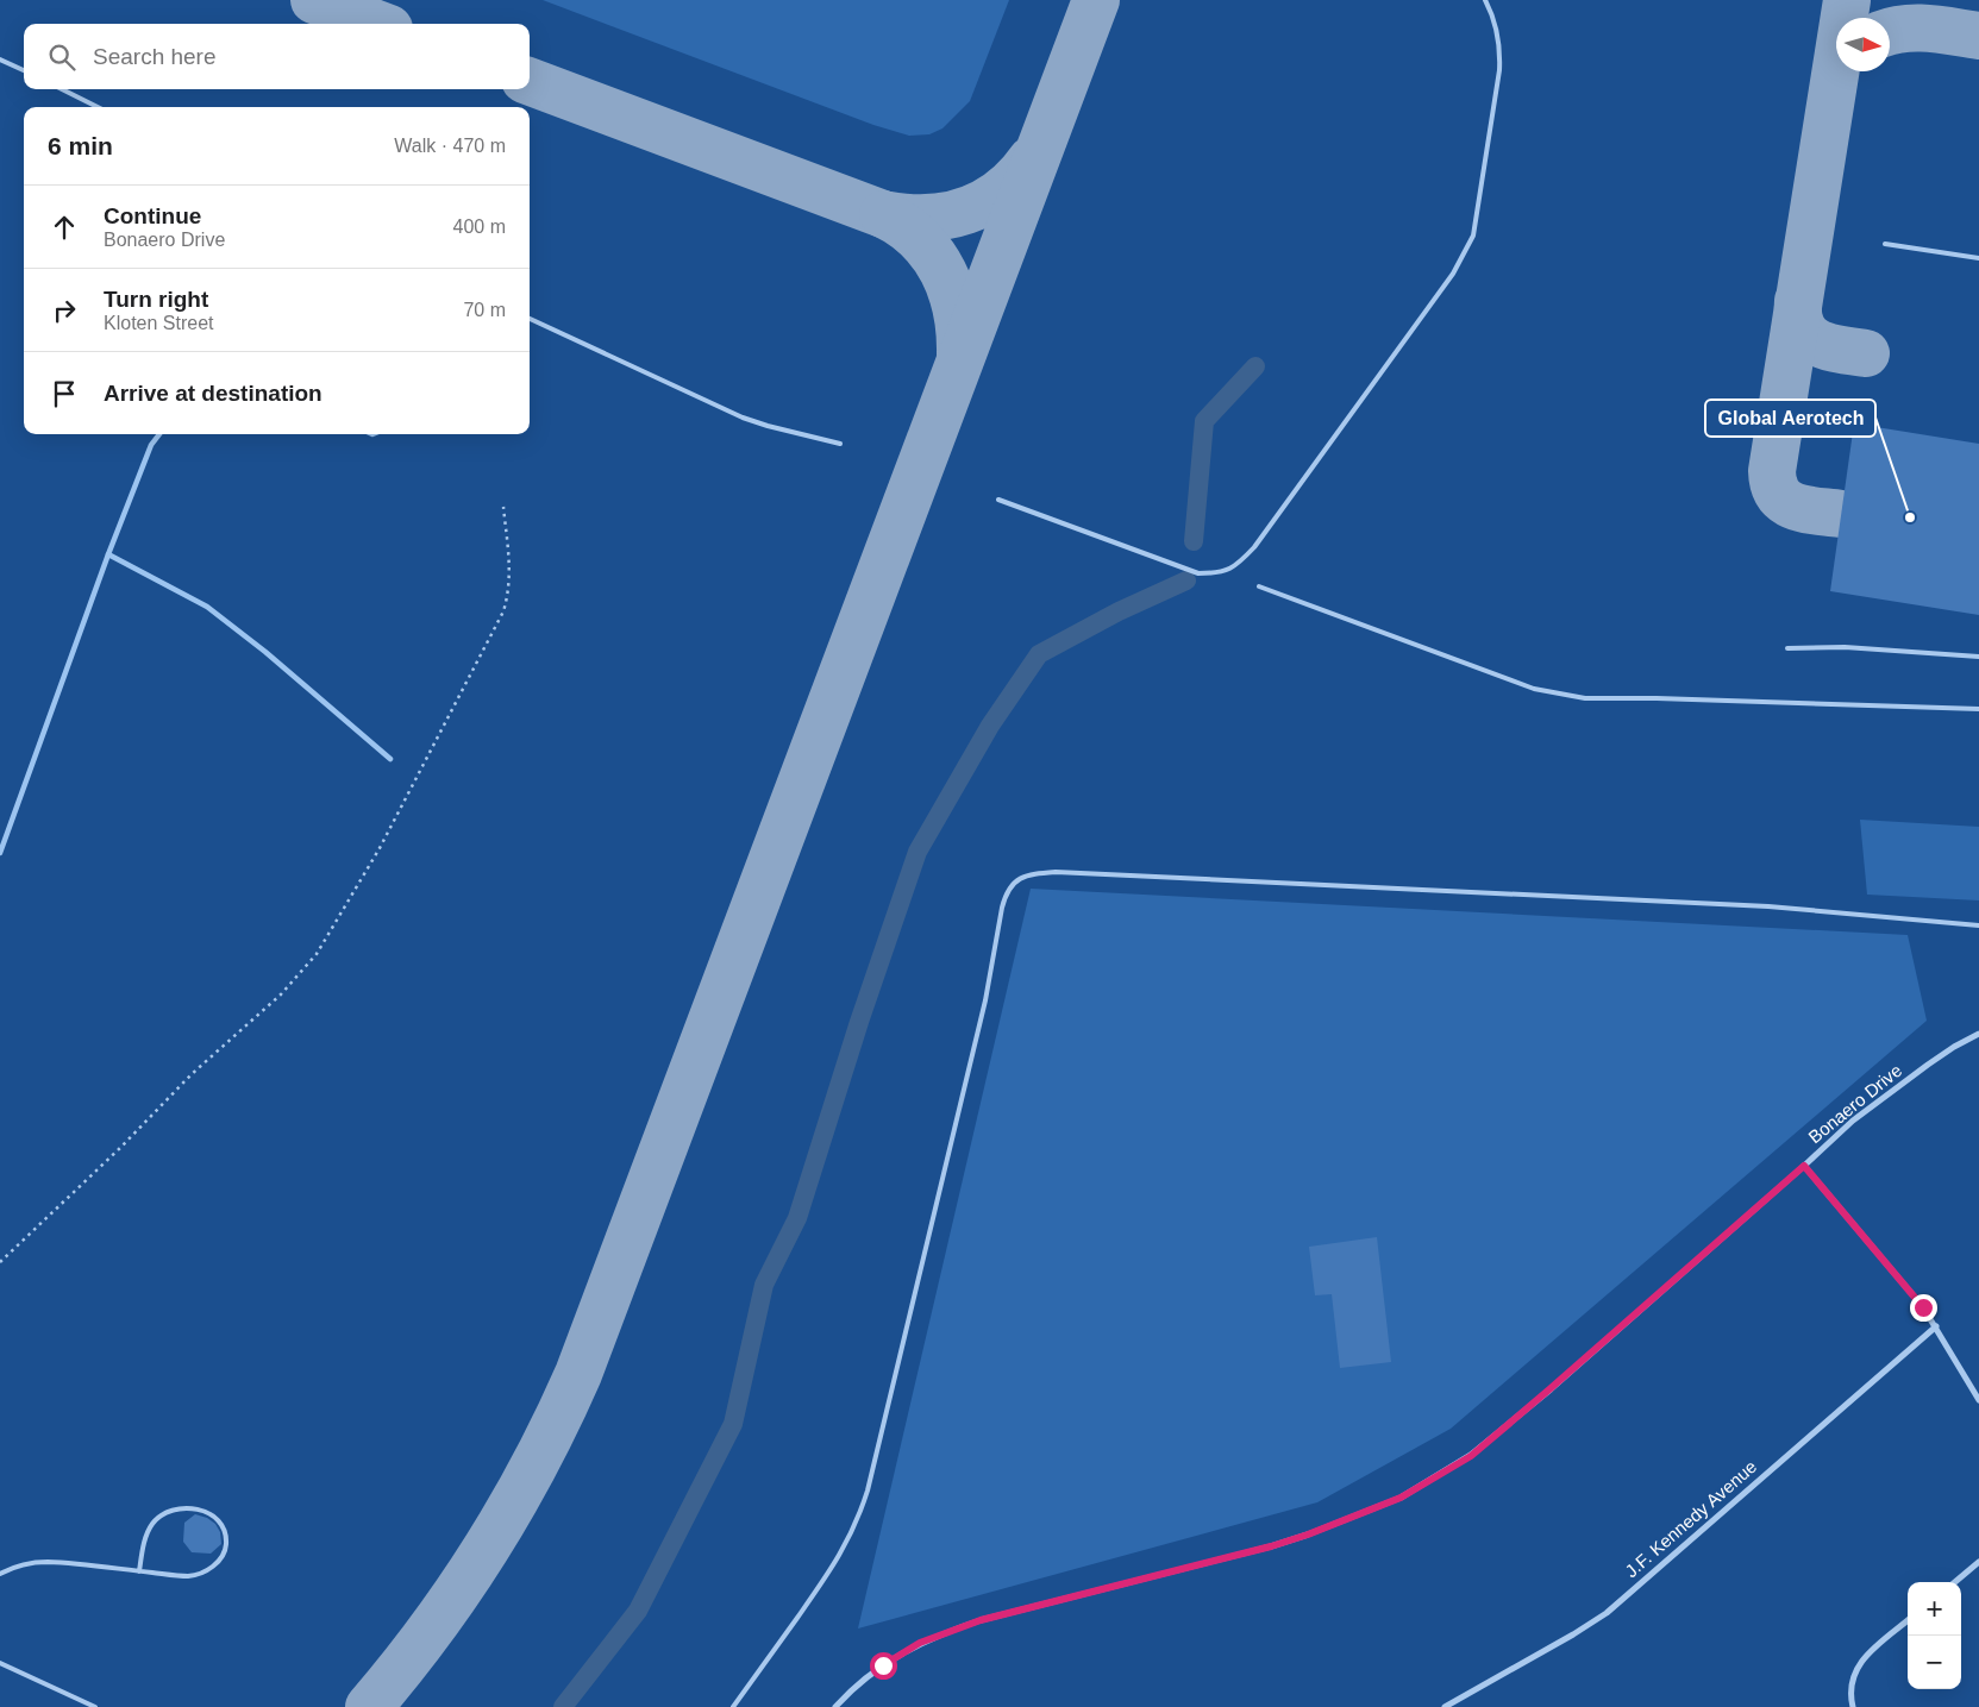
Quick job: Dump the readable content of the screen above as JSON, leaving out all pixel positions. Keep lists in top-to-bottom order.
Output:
{
  "streets": {
    "street": ["Bonaero Drive", "J.F. Kennedy Avenue"]
  },
  "places": ["Global Aerotech"],
  "north": "right",
  "page": {
    "search": "Search here",
    "heading": ["6 min", "Walk · 470 m"],
    "list": [
      ["Continue", "Bonaero Drive", "400 m"],
      ["Turn right", "Kloten Street", "70 m"],
      "Arrive at destination"
    ],
    "map_buttons": ["+", "−"]
  }
}
